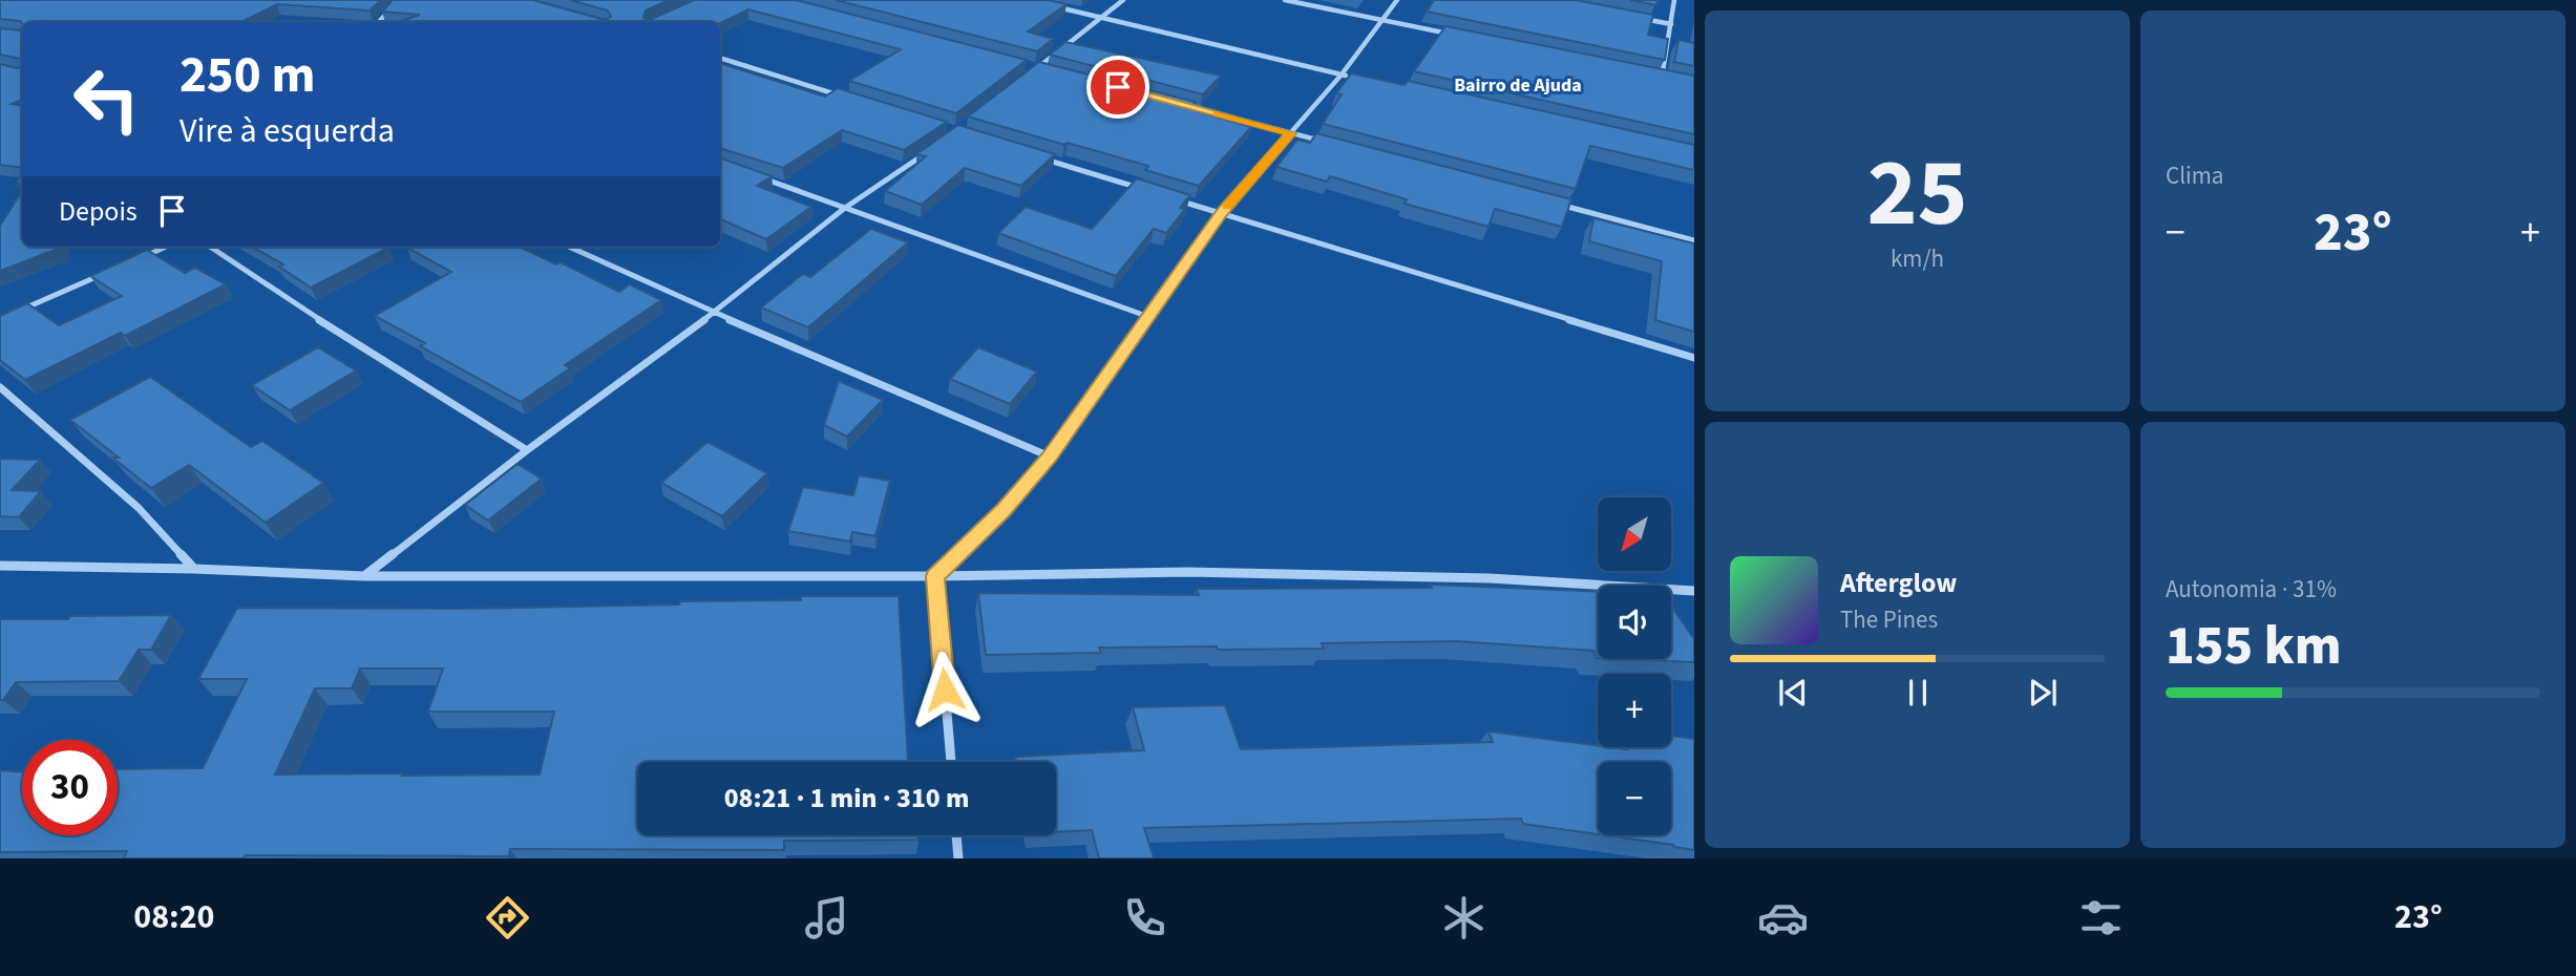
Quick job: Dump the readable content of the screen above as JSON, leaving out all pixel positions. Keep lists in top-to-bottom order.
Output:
{
  "districts": ["Bairro de Ajuda"],
  "north": "bottom left",
  "page": {
    "tile": [
      ["25", "km/h"],
      "Clima",
      ["Autonomia · 31%", "155 km"]
    ],
    "turn": ["250 m", "Vire à esquerda"],
    "then": "Depois",
    "heat": ["−", "23°", "+"],
    "map_buttons": ["+", "−"],
    "song": ["Afterglow", "The Pines"],
    "limit": "30",
    "trip": "08:21 · 1 min · 310 m",
    "tabs": ["08:20", "23°"]
  }
}
